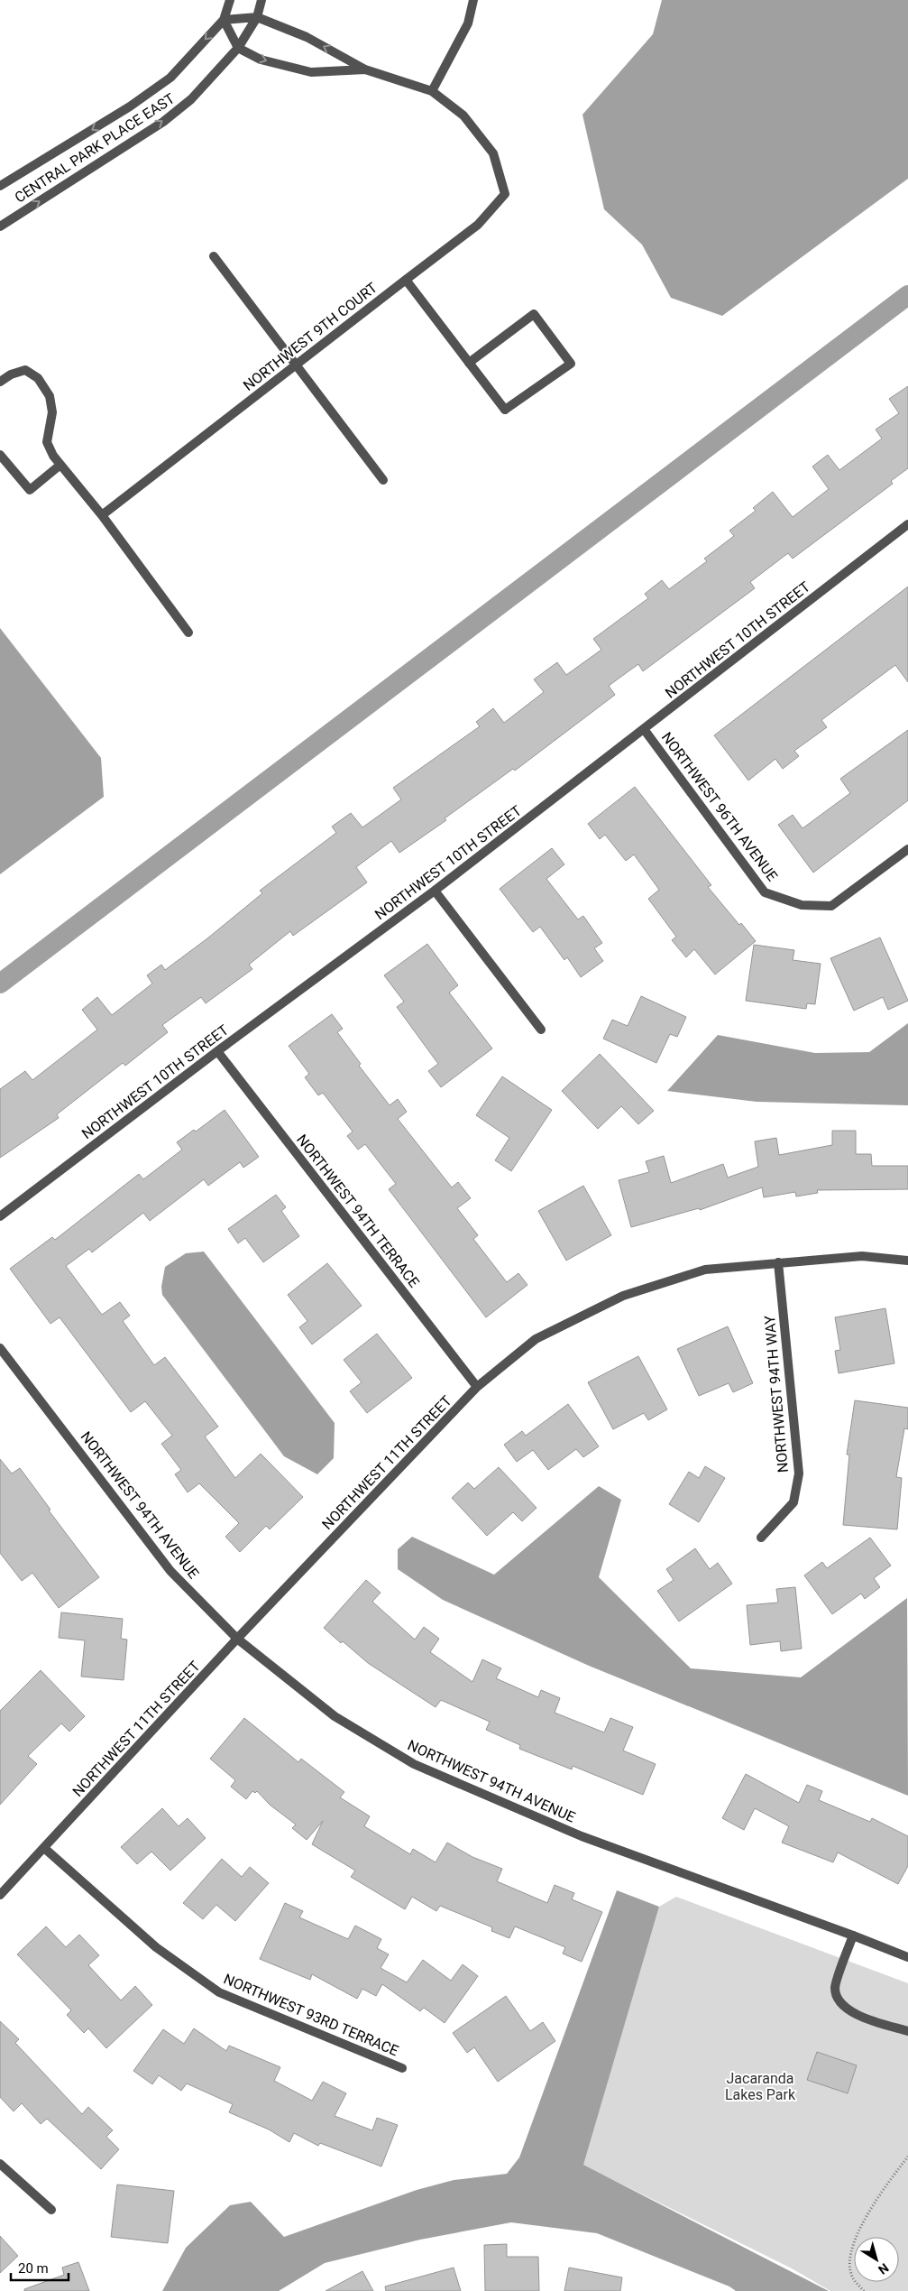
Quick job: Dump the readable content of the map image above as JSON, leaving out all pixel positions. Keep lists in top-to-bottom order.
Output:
{
  "streets": {
    "street": [
      "CENTRAL PARK PLACE EAST",
      "NORTHWEST 9TH COURT",
      "NORTHWEST 10TH STREET",
      "NORTHWEST 96TH AVENUE",
      "NORTHWEST 94TH TERRACE",
      "NORTHWEST 94TH WAY",
      "NORTHWEST 11TH STREET",
      "NORTHWEST 94TH AVENUE",
      "NORTHWEST 93RD TERRACE"
    ]
  },
  "crossings": [
    ["NORTHWEST 10TH STREET", "NORTHWEST 96TH AVENUE"],
    ["NORTHWEST 10TH STREET", "NORTHWEST 94TH TERRACE"],
    ["NORTHWEST 94TH TERRACE", "NORTHWEST 11TH STREET"],
    ["NORTHWEST 94TH WAY", "NORTHWEST 11TH STREET"],
    ["NORTHWEST 11TH STREET", "NORTHWEST 94TH AVENUE"],
    ["NORTHWEST 11TH STREET", "NORTHWEST 93RD TERRACE"]
  ],
  "parks": ["Jacaranda Lakes Park"],
  "scale_bar": "20 m",
  "north": "bottom right"
}
